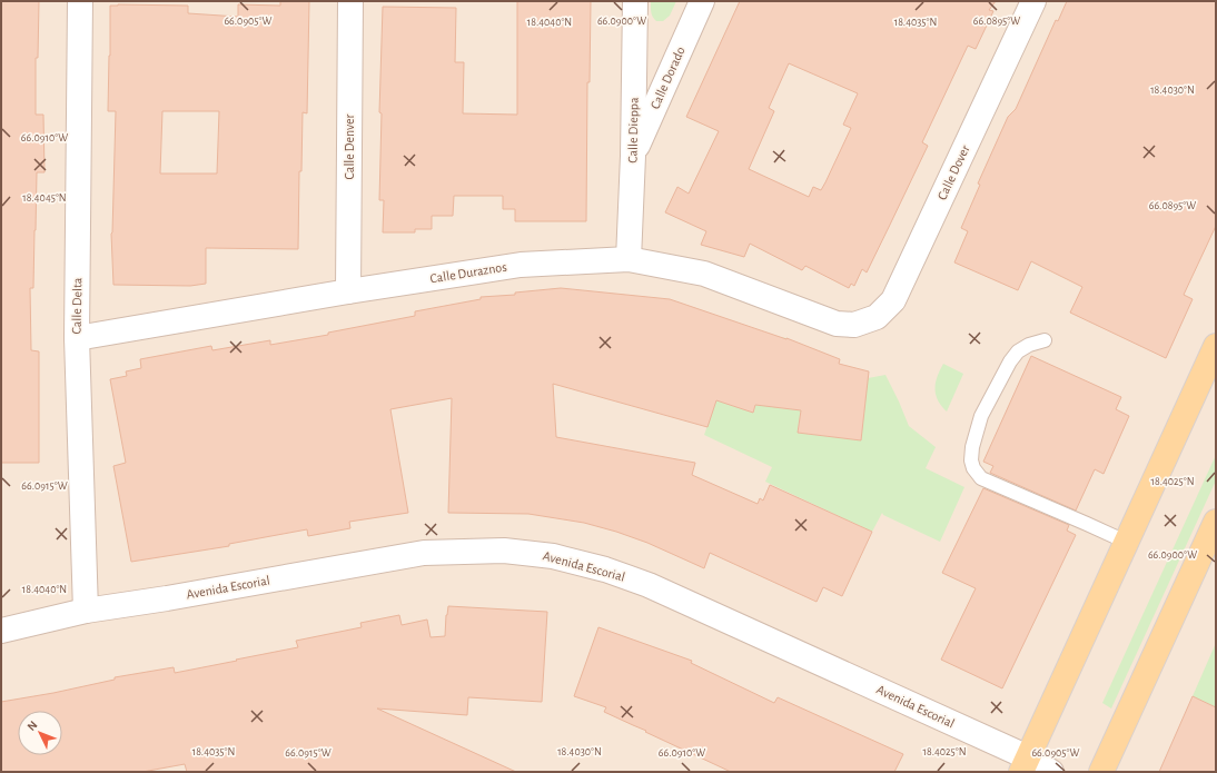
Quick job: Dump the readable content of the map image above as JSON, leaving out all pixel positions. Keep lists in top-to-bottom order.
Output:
{
  "streets": {
    "street": [
      "Calle Dorado",
      "Calle Dieppa",
      "Calle Denver",
      "Calle Dover",
      "Calle Duraznos",
      "Calle Delta",
      "Avenida Escorial"
    ]
  },
  "crossings": [
    ["Calle Dorado", "Calle Dieppa"],
    ["Calle Dieppa", "Calle Duraznos"],
    ["Calle Denver", "Calle Duraznos"],
    ["Calle Dover", "Calle Duraznos"],
    ["Calle Duraznos", "Calle Delta"],
    ["Calle Delta", "Avenida Escorial"]
  ],
  "north": "top left",
  "coordinates": [
    "66.0905°W",
    "66.0900°W",
    "66.0895°W",
    "18.4040°N",
    "18.4035°N",
    "18.4030°N",
    "66.0910°W",
    "18.4045°N",
    "18.4025°N",
    "66.0915°W"
  ]
}
